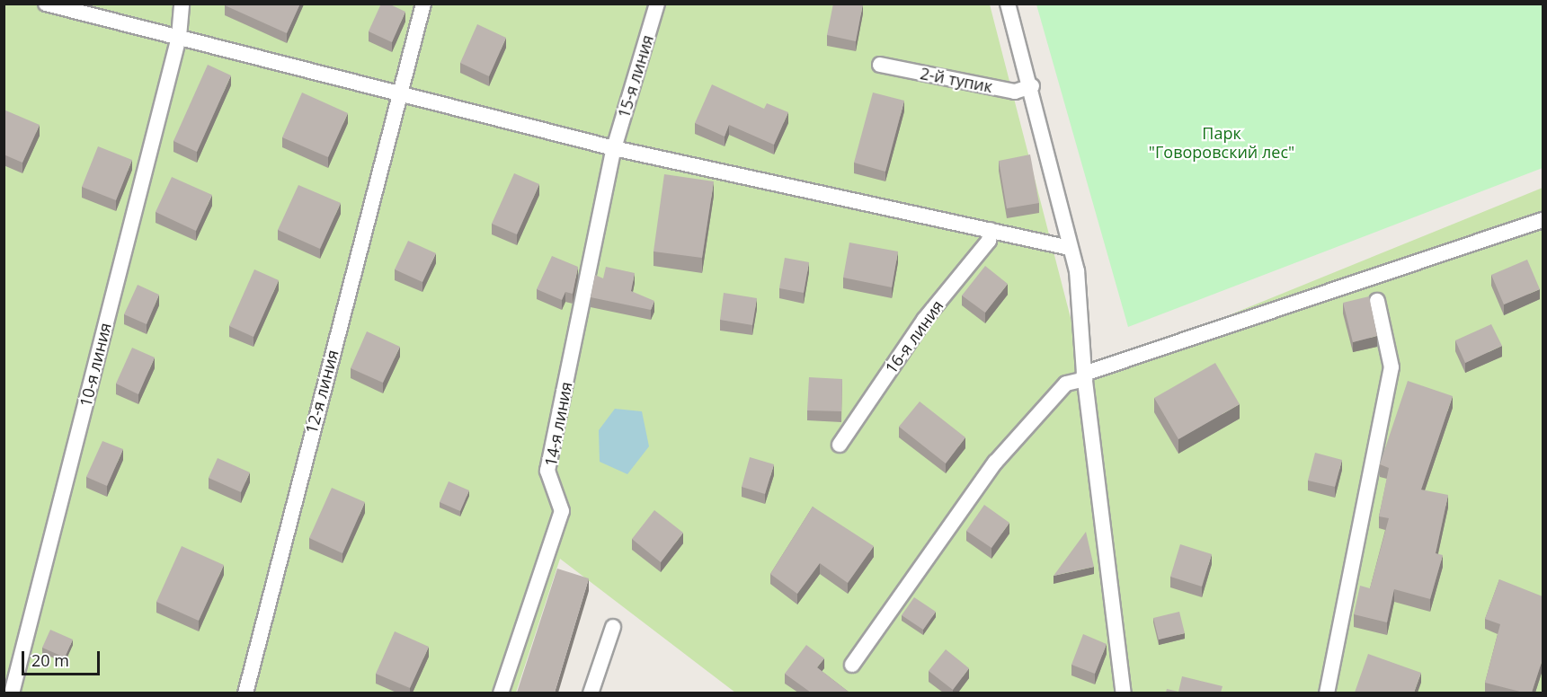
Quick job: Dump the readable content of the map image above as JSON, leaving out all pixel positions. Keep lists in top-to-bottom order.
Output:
{
  "streets": {
    "lane": [
      "15-я линия",
      "2-й тупик",
      "16-я линия",
      "10-я линия",
      "12-я линия",
      "14-я линия"
    ]
  },
  "crossings": [
    ["15-я линия", "14-я линия"]
  ],
  "parks": ["Парк \"Говоровский лес\""],
  "scale_bar": "20 m"
}
